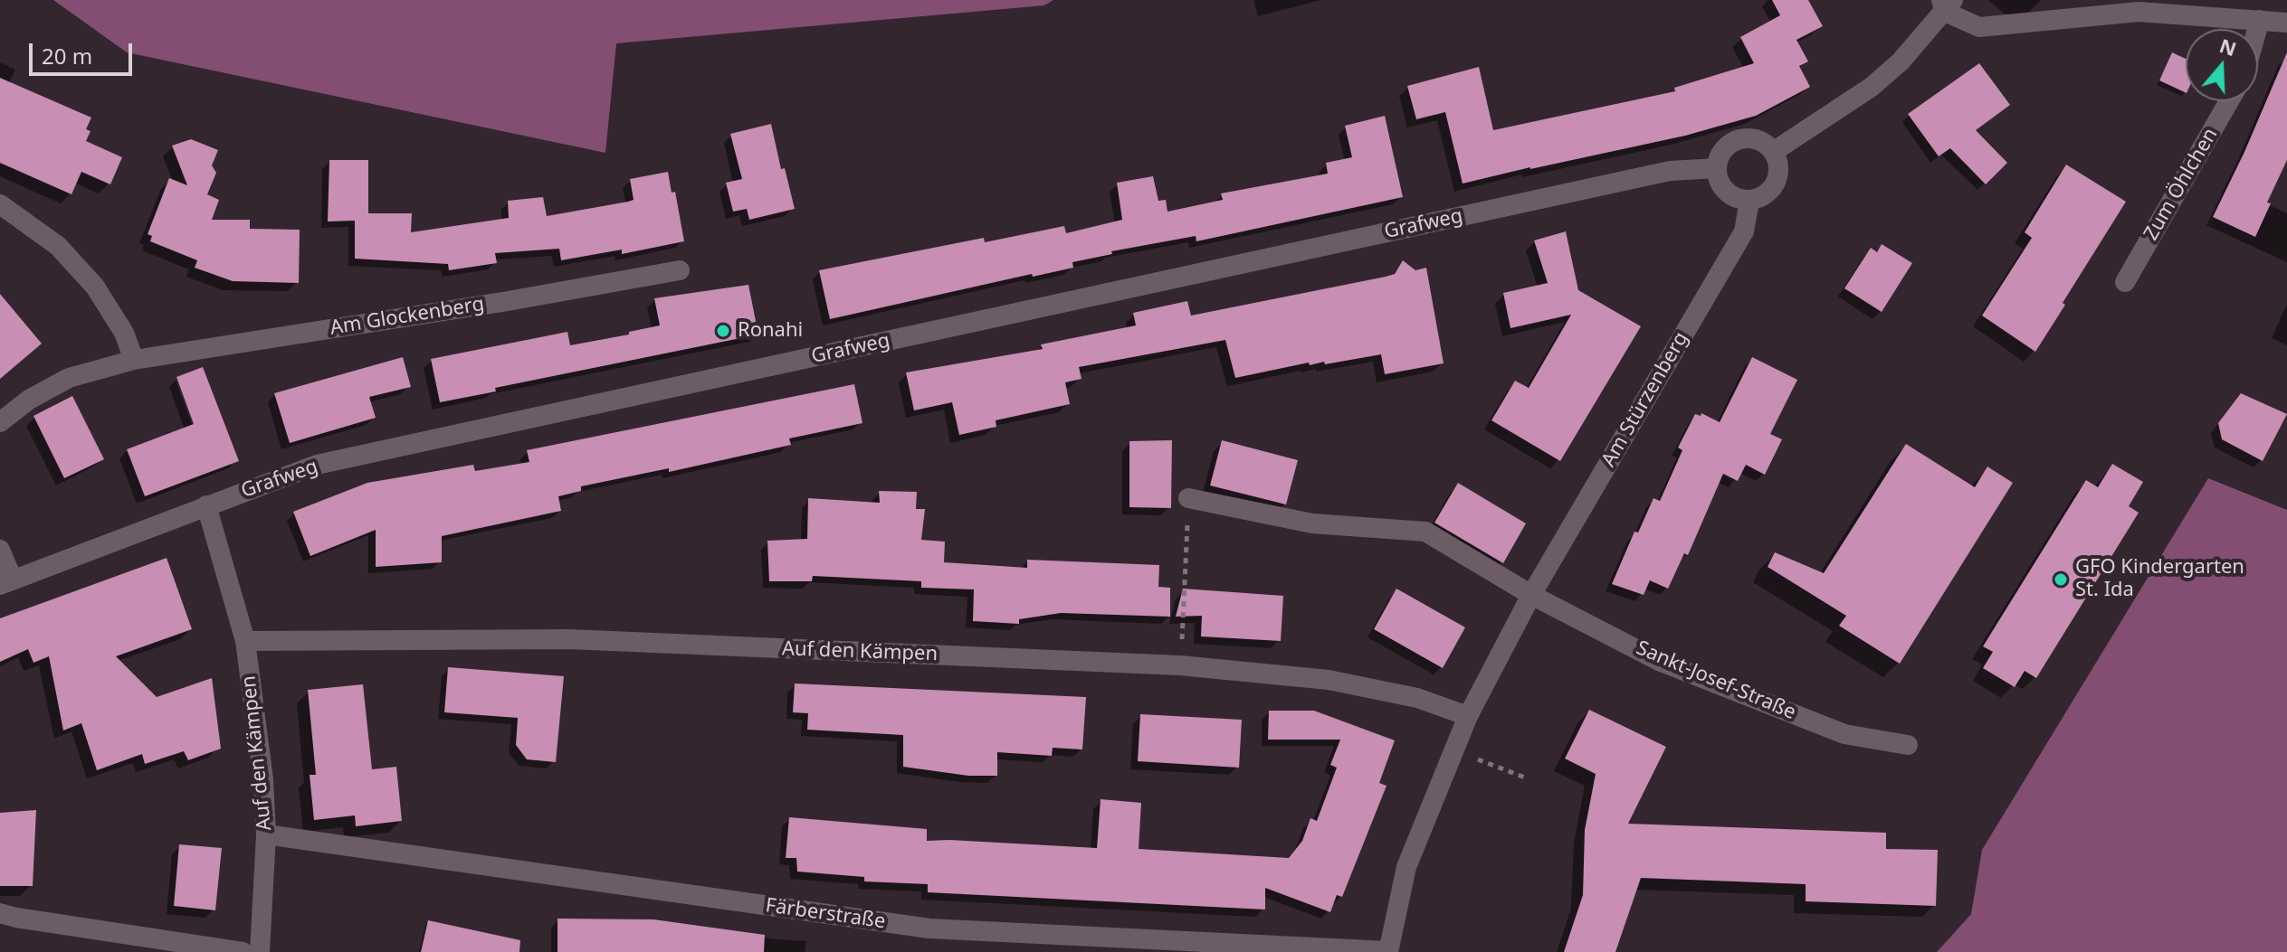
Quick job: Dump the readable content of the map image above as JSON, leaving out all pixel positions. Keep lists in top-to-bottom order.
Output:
{
  "streets": {
    "street": [
      "Zum Öhlchen",
      "Grafweg",
      "Am Glockenberg",
      "Am Stürzenberg",
      "Auf den Kämpen",
      "Sankt-Josef-Straße",
      "Färberstraße"
    ]
  },
  "crossings": [
    ["Grafweg", "Am Stürzenberg"],
    ["Grafweg", "Auf den Kämpen"],
    ["Am Stürzenberg", "Auf den Kämpen"],
    ["Am Stürzenberg", "Sankt-Josef-Straße"],
    ["Am Stürzenberg", "Färberstraße"],
    ["Auf den Kämpen", "Färberstraße"]
  ],
  "places": ["Ronahi", "GFO Kindergarten St. Ida"],
  "scale_bar": "20 m",
  "north": "top"
}
